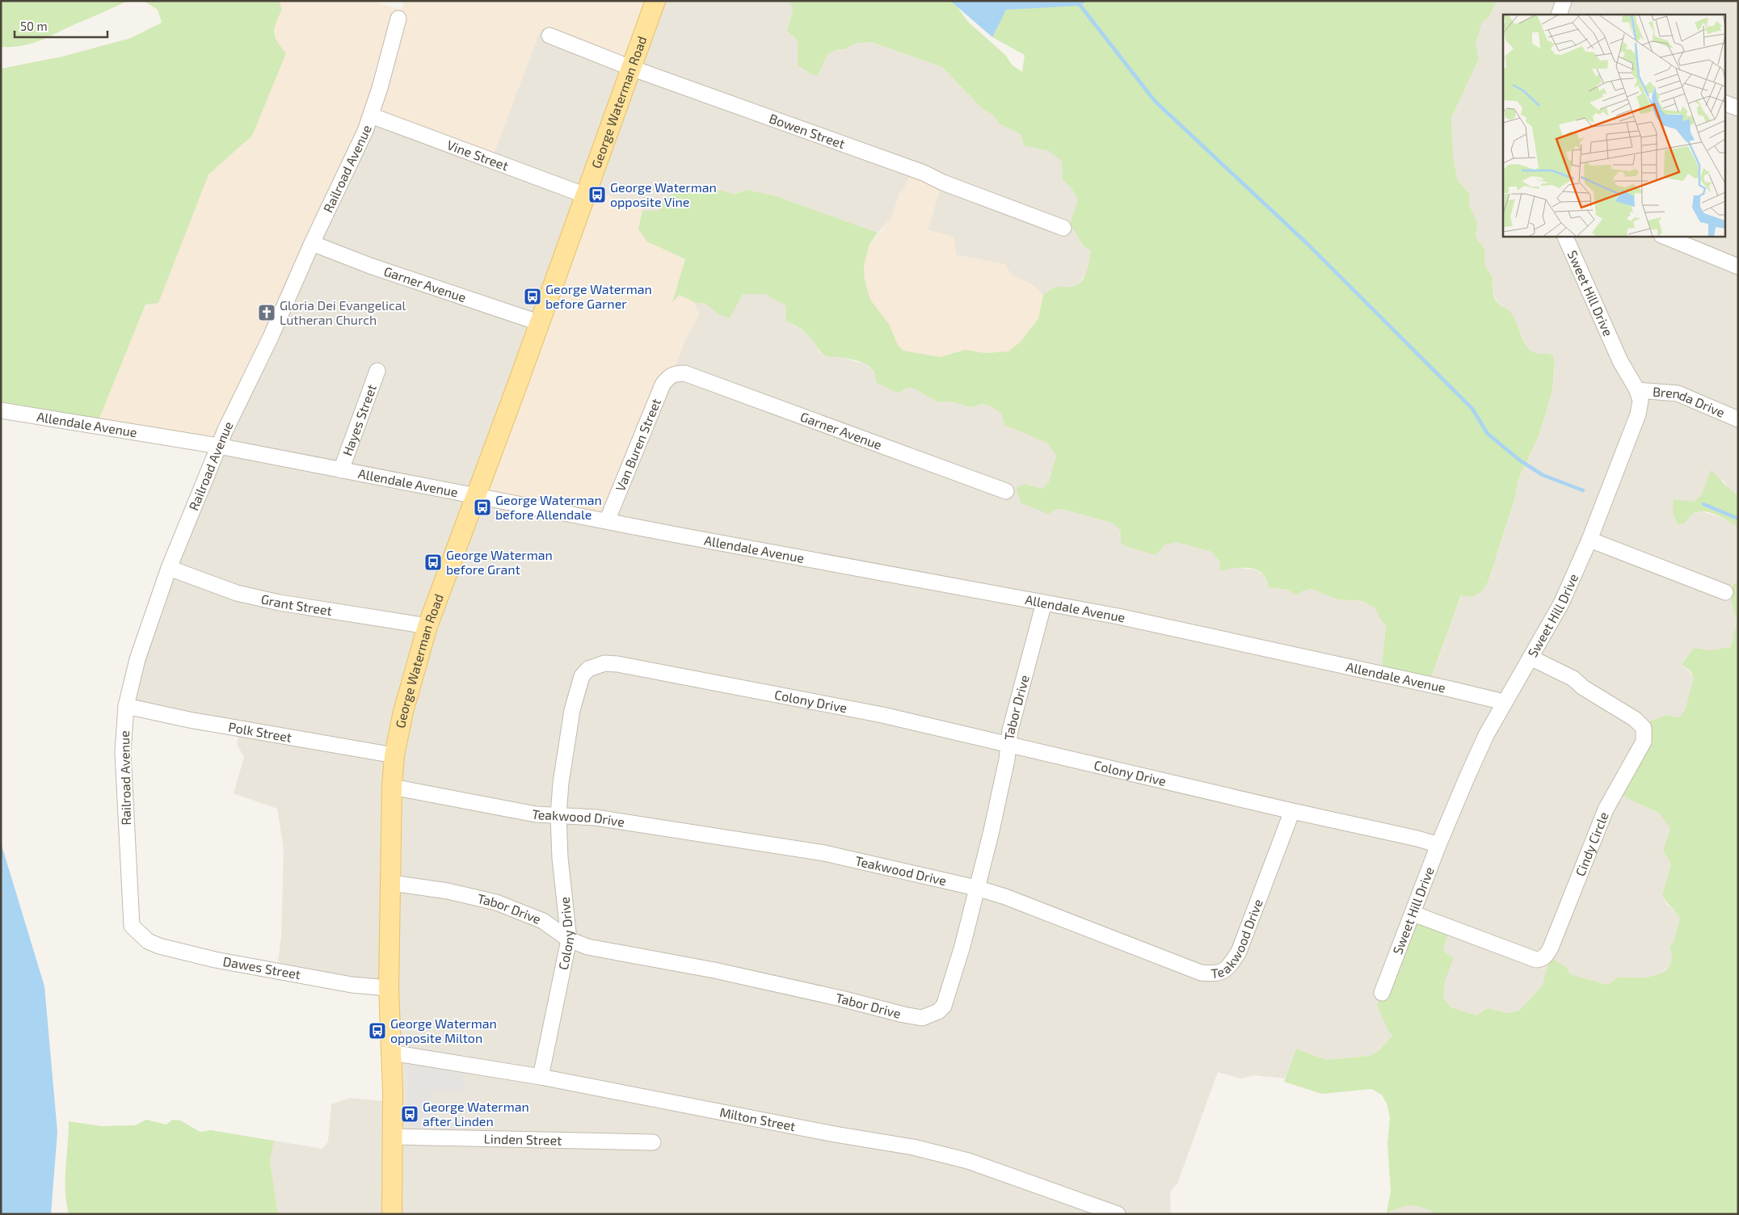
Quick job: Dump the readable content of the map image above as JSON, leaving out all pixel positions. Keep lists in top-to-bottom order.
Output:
{
  "streets": {
    "main road": ["George Waterman Road"],
    "street": [
      "Bowen Street",
      "Vine Street",
      "Railroad Avenue",
      "Garner Avenue",
      "Sweet Hill Drive",
      "Brenda Drive",
      "Hayes Street",
      "Allendale Avenue",
      "Van Buren Street",
      "Grant Street",
      "Colony Drive",
      "Tabor Drive",
      "Polk Street",
      "Teakwood Drive",
      "Cindy Circle",
      "Dawes Street",
      "Milton Street",
      "Linden Street"
    ]
  },
  "crossings": [
    ["George Waterman Road", "Bowen Street"],
    ["George Waterman Road", "Vine Street"],
    ["George Waterman Road", "Garner Avenue"],
    ["George Waterman Road", "Allendale Avenue"],
    ["George Waterman Road", "Grant Street"],
    ["George Waterman Road", "Tabor Drive"],
    ["George Waterman Road", "Polk Street"],
    ["George Waterman Road", "Teakwood Drive"],
    ["George Waterman Road", "Dawes Street"],
    ["George Waterman Road", "Milton Street"],
    ["George Waterman Road", "Linden Street"],
    ["Vine Street", "Railroad Avenue"],
    ["Railroad Avenue", "Garner Avenue"],
    ["Railroad Avenue", "Allendale Avenue"],
    ["Railroad Avenue", "Grant Street"],
    ["Railroad Avenue", "Polk Street"],
    ["Railroad Avenue", "Dawes Street"],
    ["Garner Avenue", "Van Buren Street"],
    ["Sweet Hill Drive", "Brenda Drive"],
    ["Sweet Hill Drive", "Allendale Avenue"],
    ["Sweet Hill Drive", "Colony Drive"],
    ["Sweet Hill Drive", "Cindy Circle"],
    ["Hayes Street", "Allendale Avenue"],
    ["Allendale Avenue", "Van Buren Street"],
    ["Allendale Avenue", "Tabor Drive"],
    ["Colony Drive", "Tabor Drive"],
    ["Colony Drive", "Teakwood Drive"],
    ["Colony Drive", "Milton Street"],
    ["Tabor Drive", "Teakwood Drive"]
  ],
  "places": {
    "bus stop": [
      "George Waterman opposite Vine",
      "George Waterman before Garner",
      "George Waterman before Allendale",
      "George Waterman before Grant",
      "George Waterman opposite Milton",
      "George Waterman after Linden"
    ],
    "church": ["Gloria Dei Evangelical Lutheran Church"]
  },
  "scale_bar": "50 m"
}
